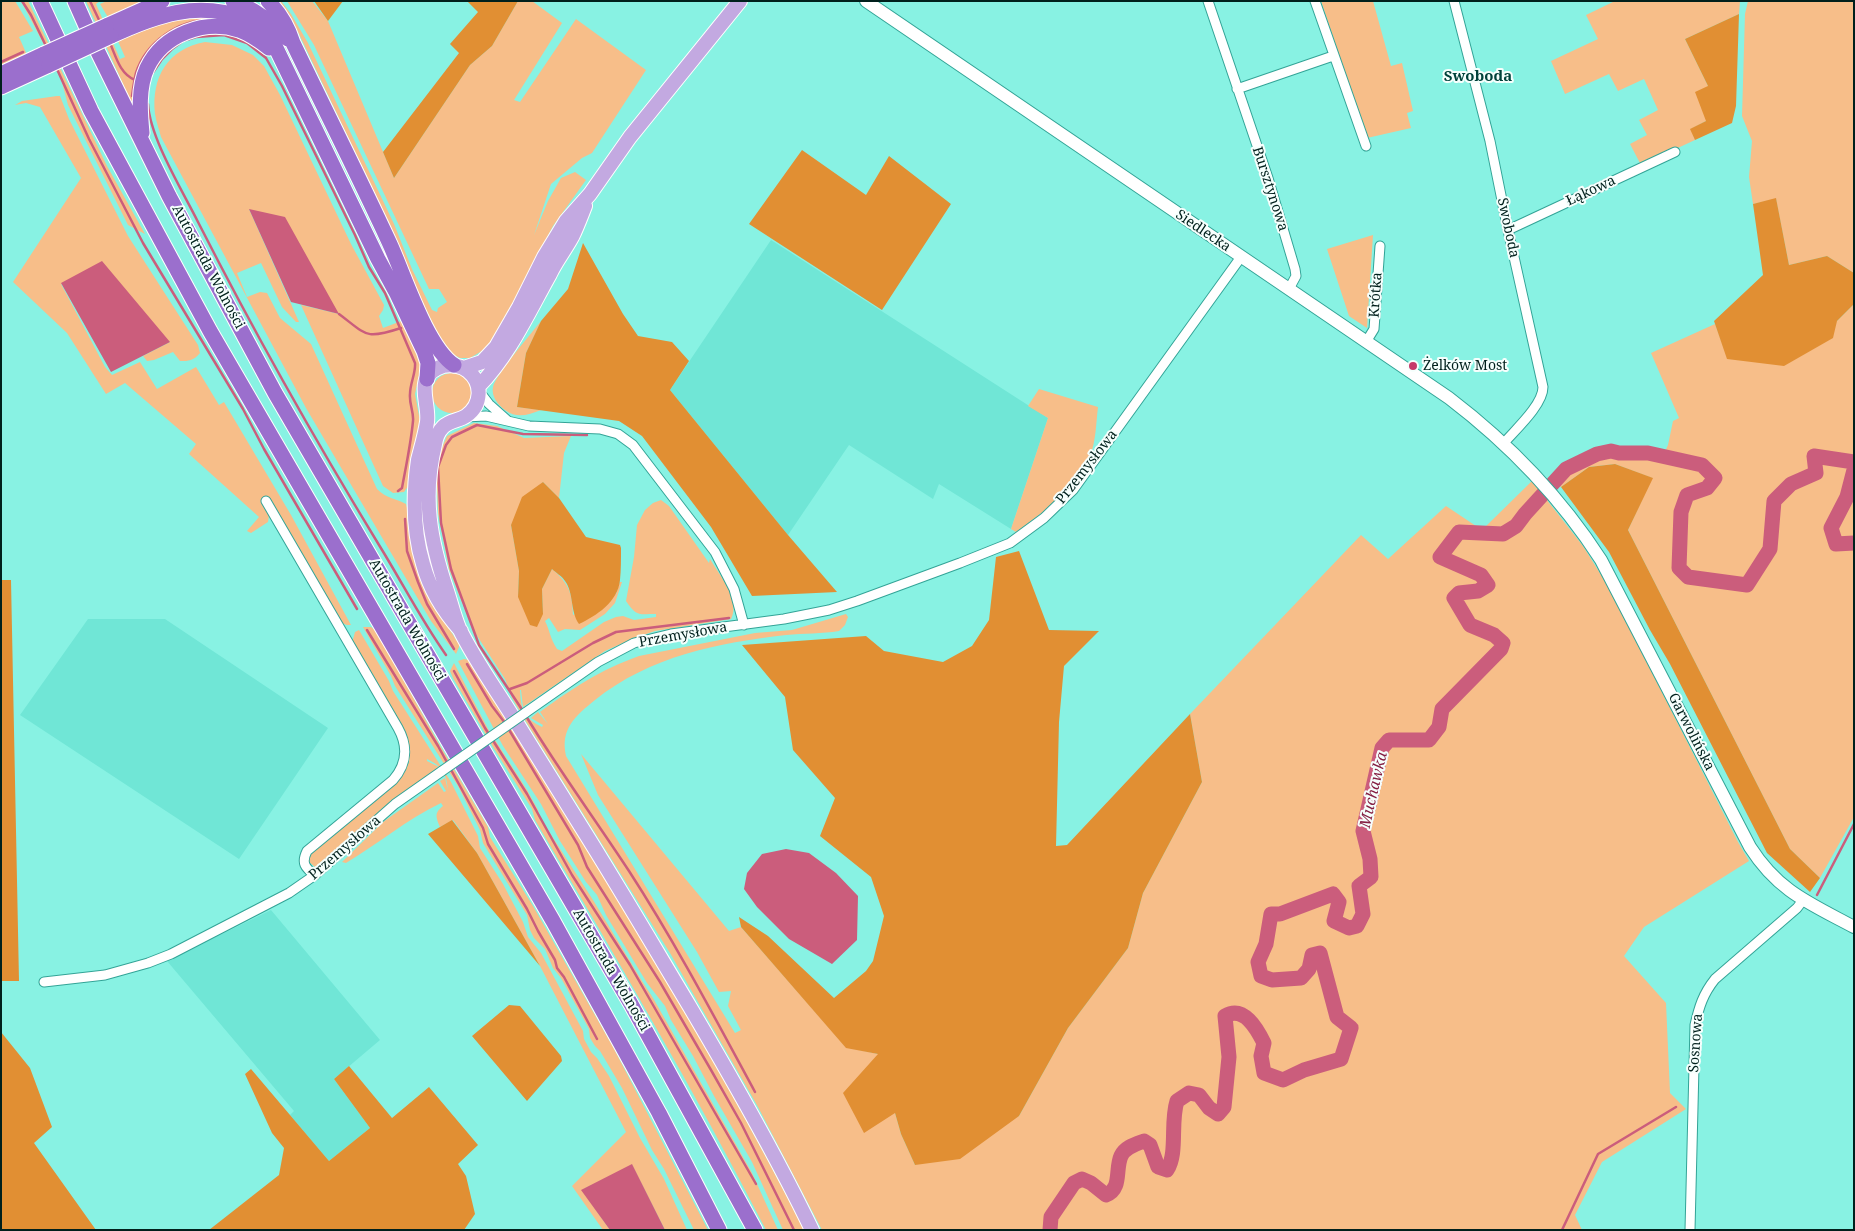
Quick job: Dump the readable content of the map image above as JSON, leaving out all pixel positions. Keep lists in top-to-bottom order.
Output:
{
  "streets": {
    "highway": ["Autostrada Wolności"],
    "main road": ["Siedlecka", "Garwolińska"],
    "street": [
      "Bursztynowa",
      "Łąkowa",
      "Swoboda",
      "Krótka",
      "Przemysłowa",
      "Sosnowa"
    ]
  },
  "crossings": [
    ["Bursztynowa", "Siedlecka"],
    ["Łąkowa", "Swoboda"],
    ["Swoboda", "Siedlecka"],
    ["Siedlecka", "Krótka"],
    ["Siedlecka", "Przemysłowa"],
    ["Siedlecka", "Garwolińska"],
    ["Garwolińska", "Sosnowa"]
  ],
  "districts": ["Swoboda"],
  "water": ["Muchawka"],
  "places": ["Żelków Most"]
}
